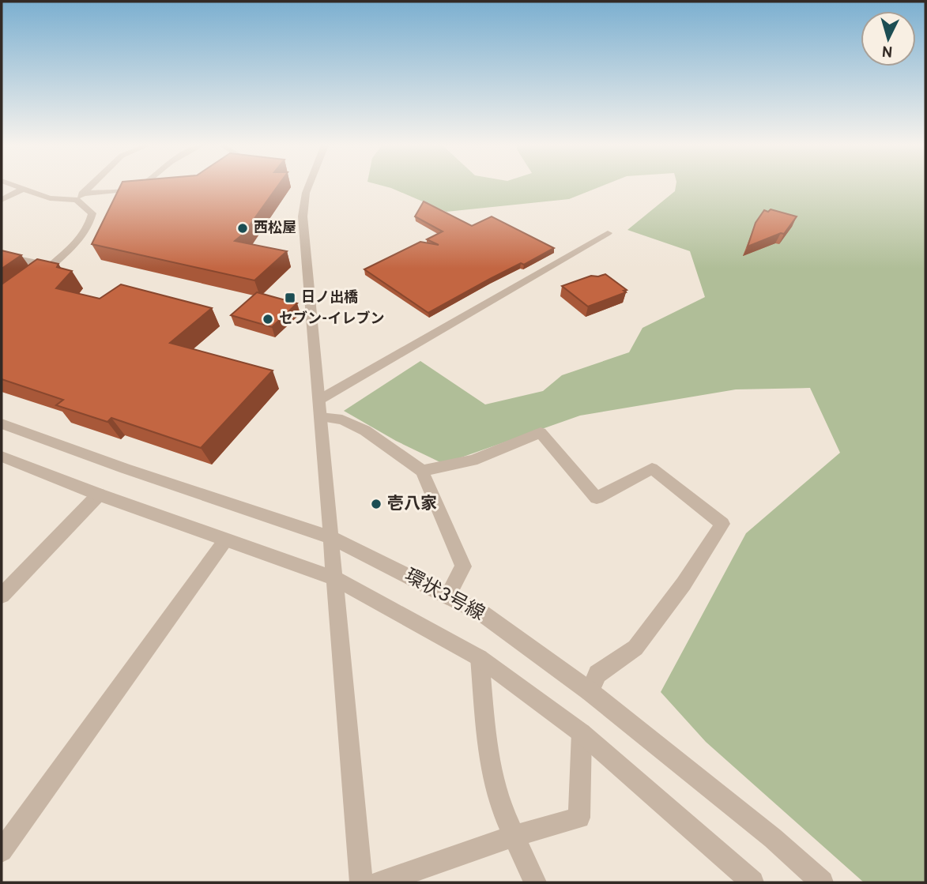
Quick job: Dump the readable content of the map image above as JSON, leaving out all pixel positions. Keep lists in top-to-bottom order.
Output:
{
  "streets": {
    "street": ["環状3号線"]
  },
  "places": {
    "other": ["西松屋", "セブン-イレブン", "壱八家"],
    "transit": ["日ノ出橋"]
  },
  "north": "bottom"
}
